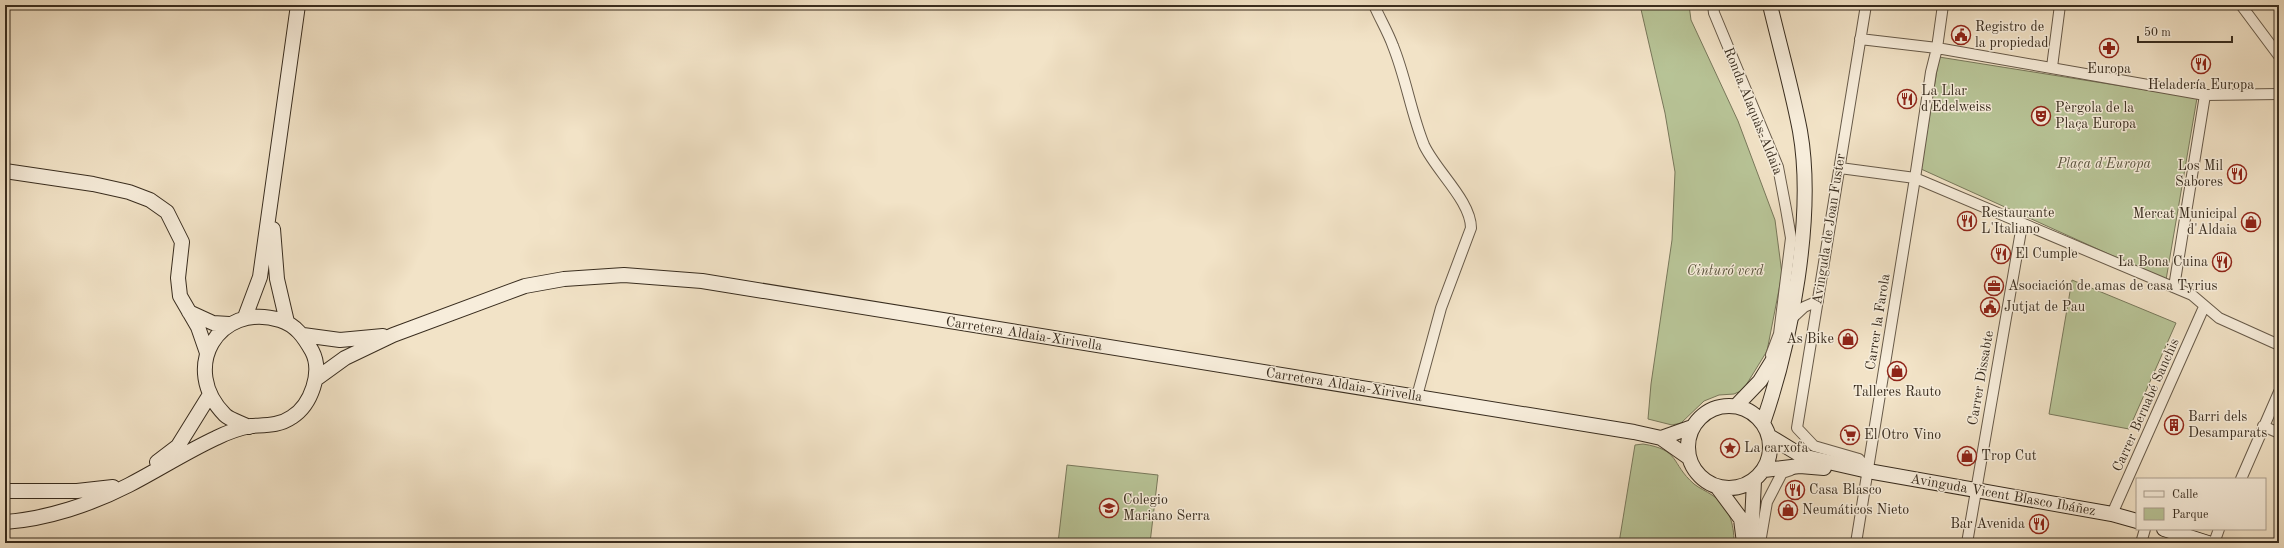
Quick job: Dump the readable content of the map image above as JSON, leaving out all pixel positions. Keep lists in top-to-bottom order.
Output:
{
  "streets": {
    "main road": ["Ronda Alaquàs-Aldaia", "Carretera Aldaia-Xirivella", "Avinguda Vicent Blasco Ibáñez"],
    "street": [
      "Avinguda de Joan Fuster",
      "Carrer la Farola",
      "Carrer Dissabte",
      "Carrer Bernabé Sanchis"
    ]
  },
  "crossings": [
    ["Ronda Alaquàs-Aldaia", "Carretera Aldaia-Xirivella"],
    ["Ronda Alaquàs-Aldaia", "Avinguda Vicent Blasco Ibáñez"],
    ["Avinguda de Joan Fuster", "Carrer la Farola"],
    ["Avinguda de Joan Fuster", "Avinguda Vicent Blasco Ibáñez"],
    ["Carrer la Farola", "Avinguda Vicent Blasco Ibáñez"],
    ["Carretera Aldaia-Xirivella", "Avinguda Vicent Blasco Ibáñez"],
    ["Carrer Dissabte", "Avinguda Vicent Blasco Ibáñez"],
    ["Carrer Bernabé Sanchis", "Avinguda Vicent Blasco Ibáñez"]
  ],
  "parks": ["Plaça d'Europa", "Cinturó verd"],
  "places": {
    "public building": ["Registro de la propiedad", "Jutjat de Pau"],
    "pharmacy": ["Europa"],
    "restaurant": [
      "Heladería Europa",
      "La Llar d'Edelweiss",
      "Los Mil Sabores",
      "Restaurante L'Italiano",
      "El Cumple",
      "La Bona Cuina",
      "Casa Blasco",
      "Bar Avenida"
    ],
    "theatre": ["Pèrgola de la Plaça Europa"],
    "shop": [
      "Mercat Municipal d'Aldaia",
      "As Bike",
      "Talleres Rauto",
      "Trop Cut",
      "Neumáticos Nieto"
    ],
    "office": ["Asociación de amas de casa Tyrius"],
    "building": ["Barri dels Desamparats"],
    "supermarket": ["El Otro Vino"],
    "place": ["La carxofa"],
    "school or university": ["Colegio Mariano Serra"]
  },
  "legend": ["Calle", "Parque"],
  "scale_bar": "50 m"
}
